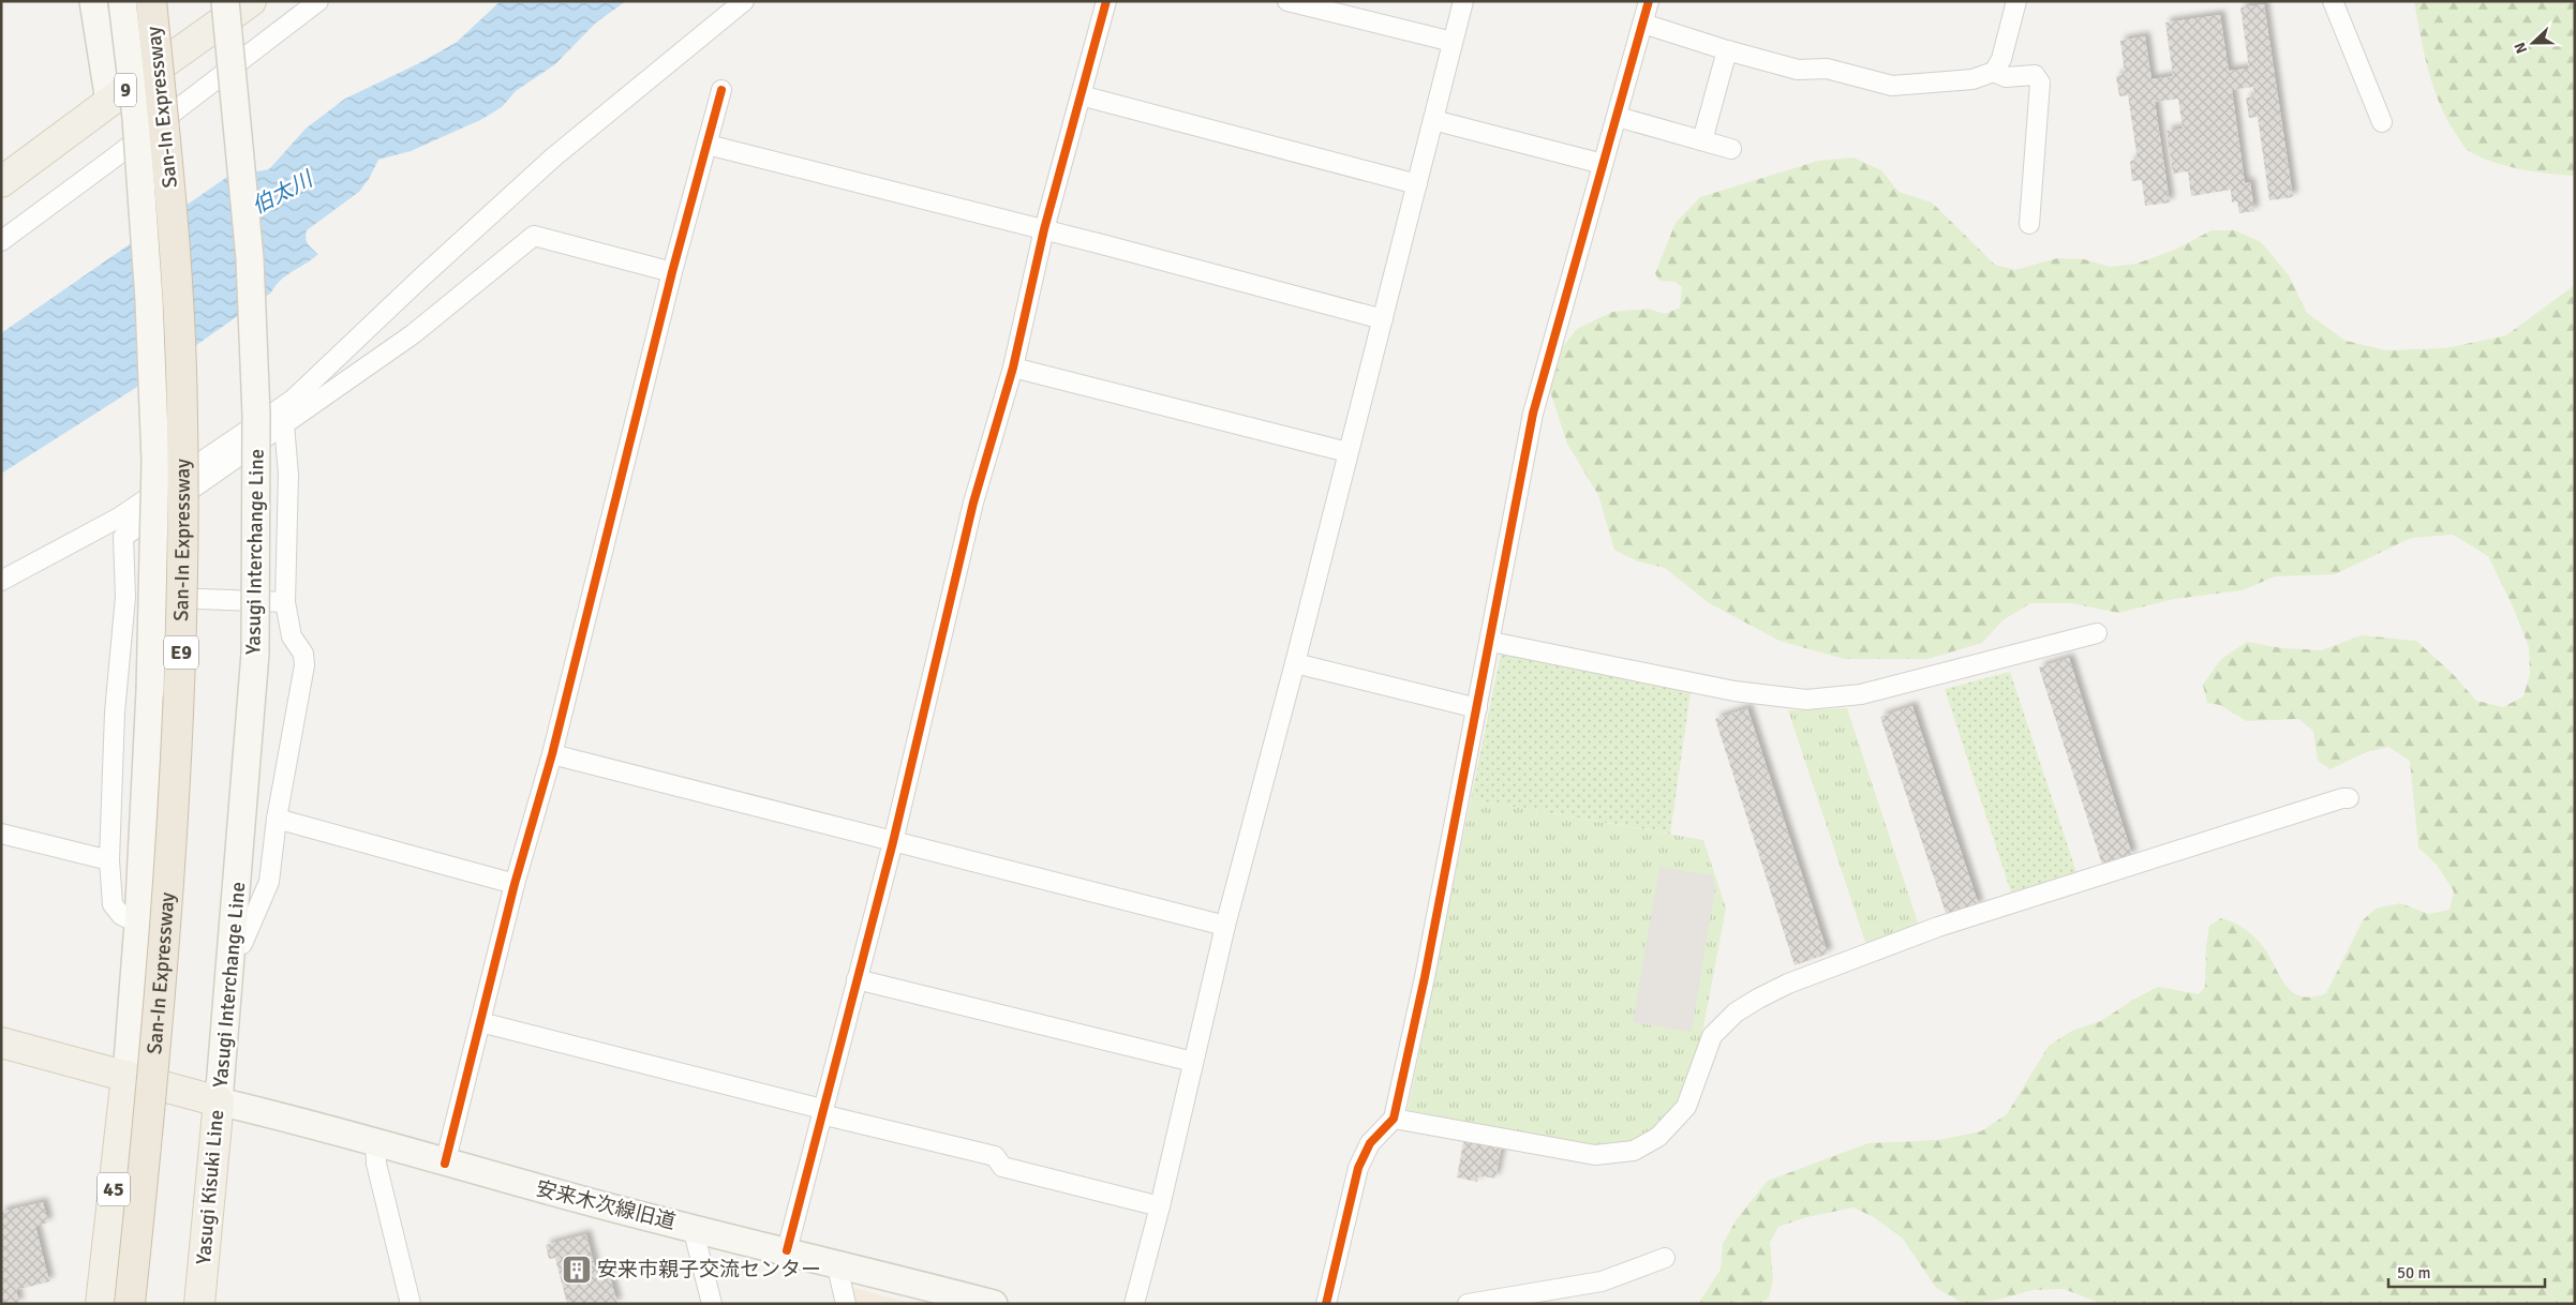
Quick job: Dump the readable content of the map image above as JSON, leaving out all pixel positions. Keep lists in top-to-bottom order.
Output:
{
  "streets": {
    "highway": ["San-In Expressway", "E9"],
    "main road": [
      "9",
      "Yasugi Interchange Line",
      "Yasugi Kisuki Line",
      "45",
      "安来木次線旧道"
    ]
  },
  "crossings": [
    ["Yasugi Interchange Line", "Yasugi Kisuki Line"],
    ["Yasugi Interchange Line", "安来木次線旧道"],
    ["Yasugi Kisuki Line", "45"],
    ["Yasugi Kisuki Line", "安来木次線旧道"]
  ],
  "water": ["伯太川"],
  "places": {
    "building": ["安来市親子交流センター"]
  },
  "scale_bar": "50 m",
  "north": "left"
}
